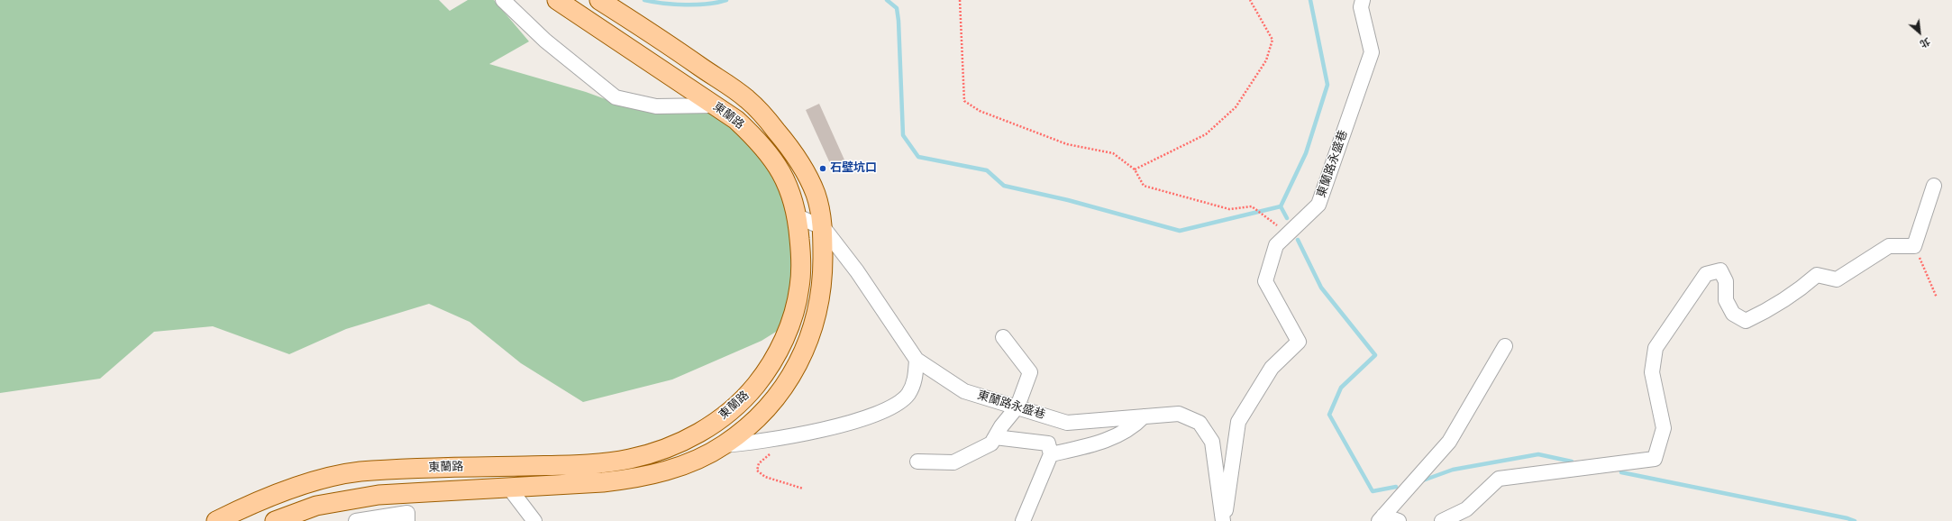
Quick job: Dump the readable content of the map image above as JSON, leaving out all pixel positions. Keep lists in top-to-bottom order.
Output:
{
  "streets": {
    "main road": ["東蘭路"],
    "lane": ["東蘭路永盛巷"]
  },
  "crossings": [
    ["東蘭路", "東蘭路永盛巷"]
  ],
  "places": ["石壁坑口"],
  "north": "bottom right"
}
